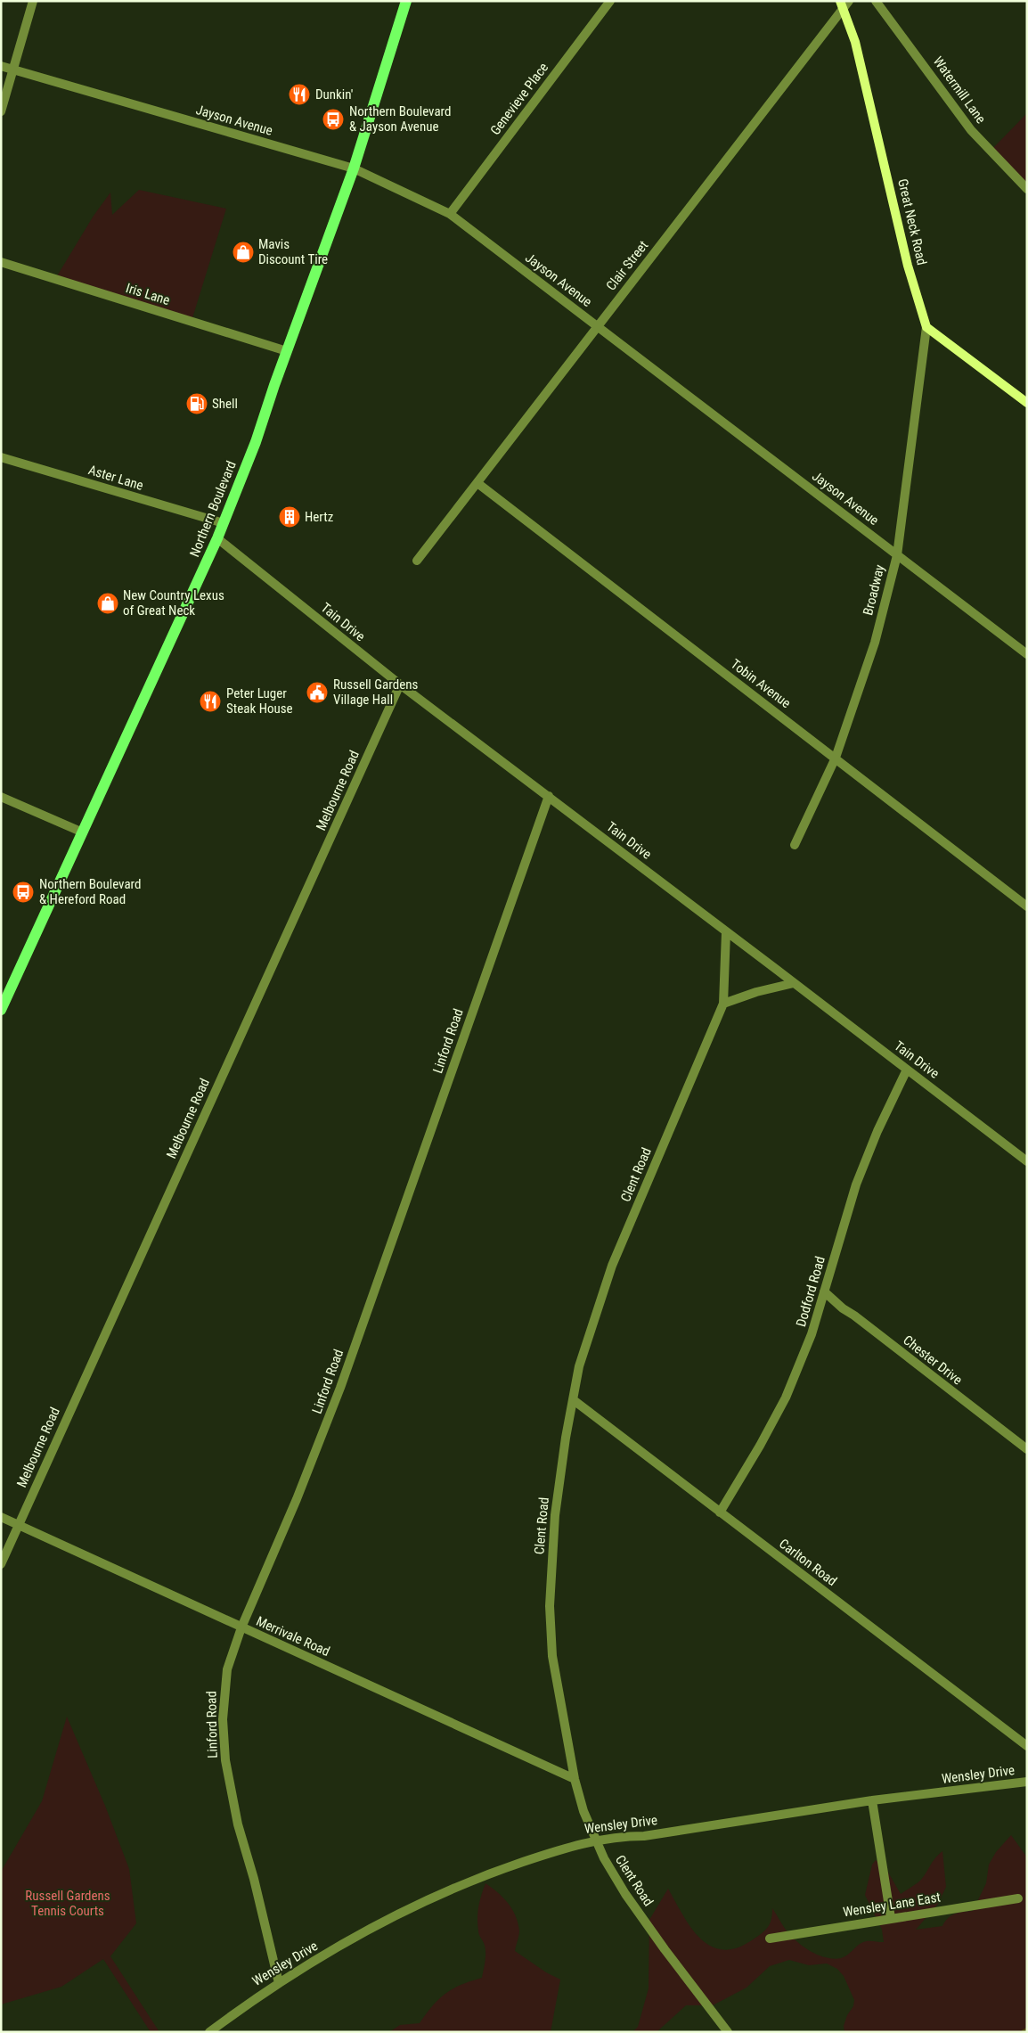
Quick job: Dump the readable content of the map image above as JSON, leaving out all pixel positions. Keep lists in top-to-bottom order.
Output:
{
  "streets": {
    "main road": ["Great Neck Road", "Northern Boulevard"],
    "street": [
      "Watermill Lane",
      "Genevieve Place",
      "Jayson Avenue",
      "Clair Street",
      "Iris Lane",
      "Aster Lane",
      "Broadway",
      "Tain Drive",
      "Tobin Avenue",
      "Melbourne Road",
      "Linford Road",
      "Clent Road",
      "Dodford Road",
      "Chester Drive",
      "Carlton Road",
      "Merrivale Road",
      "Wensley Drive",
      "Wensley Lane East"
    ]
  },
  "crossings": [
    ["Genevieve Place", "Jayson Avenue"],
    ["Jayson Avenue", "Clair Street"],
    ["Jayson Avenue", "Northern Boulevard"],
    ["Jayson Avenue", "Broadway"],
    ["Great Neck Road", "Clair Street"],
    ["Great Neck Road", "Broadway"],
    ["Clair Street", "Tobin Avenue"],
    ["Iris Lane", "Northern Boulevard"],
    ["Aster Lane", "Northern Boulevard"],
    ["Northern Boulevard", "Tain Drive"],
    ["Broadway", "Tobin Avenue"],
    ["Tain Drive", "Melbourne Road"],
    ["Tain Drive", "Linford Road"],
    ["Tain Drive", "Clent Road"],
    ["Tain Drive", "Dodford Road"],
    ["Melbourne Road", "Merrivale Road"],
    ["Linford Road", "Merrivale Road"],
    ["Linford Road", "Wensley Drive"],
    ["Clent Road", "Carlton Road"],
    ["Clent Road", "Merrivale Road"],
    ["Clent Road", "Wensley Drive"],
    ["Dodford Road", "Chester Drive"],
    ["Dodford Road", "Carlton Road"]
  ],
  "parks": ["Russell Gardens Tennis Courts"],
  "places": {
    "restaurant": ["Dunkin'", "Peter Luger Steak House"],
    "bus stop": ["Northern Boulevard & Jayson Avenue", "Northern Boulevard & Hereford Road"],
    "shop": ["Mavis Discount Tire", "New Country Lexus of Great Neck"],
    "fuel station": ["Shell"],
    "building": ["Hertz"],
    "public building": ["Russell Gardens Village Hall"]
  }
}
